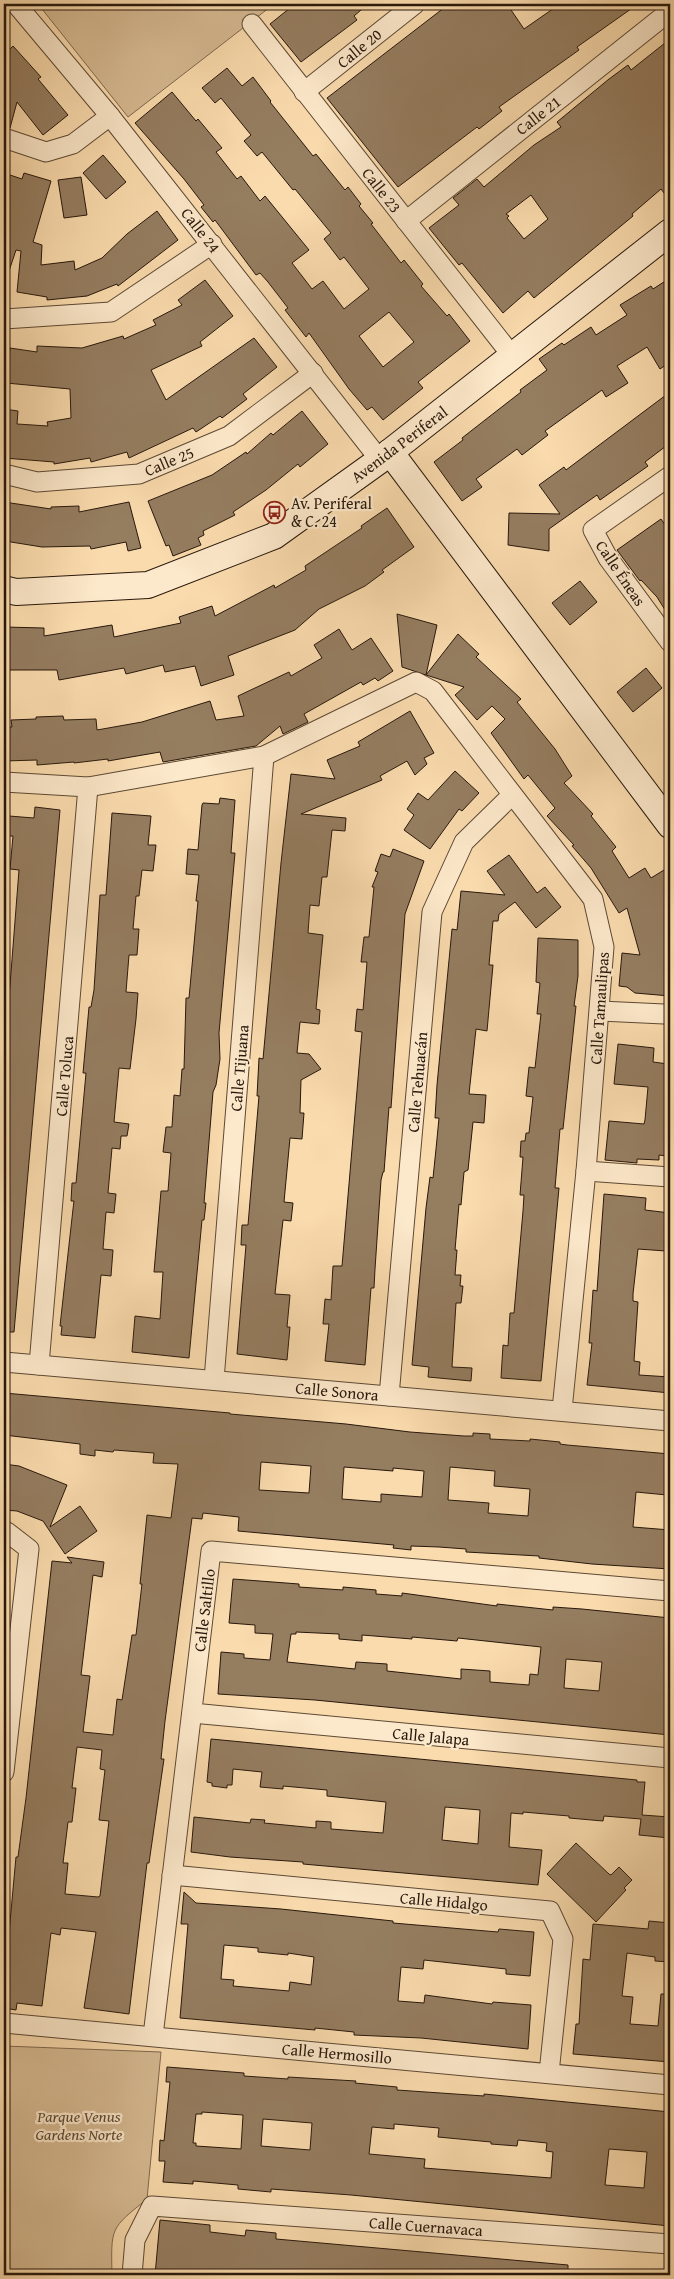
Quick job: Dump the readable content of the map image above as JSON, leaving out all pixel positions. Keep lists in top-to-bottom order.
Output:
{
  "streets": {
    "street": [
      "Calle 20",
      "Calle 21",
      "Calle 23",
      "Calle 24",
      "Avenida Periferal",
      "Calle 25",
      "Calle Éneas",
      "Calle Tamaulipas",
      "Calle Tijuana",
      "Calle Toluca",
      "Calle Tehuacán",
      "Calle Sonora",
      "Calle Saltillo",
      "Calle Jalapa",
      "Calle Hidalgo",
      "Calle Hermosillo",
      "Calle Cuernavaca"
    ]
  },
  "crossings": [
    ["Calle 20", "Calle 23"],
    ["Calle 21", "Calle 23"],
    ["Calle 23", "Avenida Periferal"],
    ["Calle 24", "Avenida Periferal"],
    ["Calle 24", "Calle 25"],
    ["Calle Tamaulipas", "Calle Tijuana"],
    ["Calle Tamaulipas", "Calle Tehuacán"],
    ["Calle Tamaulipas", "Calle Sonora"],
    ["Calle Tijuana", "Calle Sonora"],
    ["Calle Toluca", "Calle Sonora"],
    ["Calle Tehuacán", "Calle Sonora"],
    ["Calle Saltillo", "Calle Jalapa"],
    ["Calle Saltillo", "Calle Hidalgo"],
    ["Calle Saltillo", "Calle Hermosillo"],
    ["Calle Hidalgo", "Calle Hermosillo"]
  ],
  "parks": ["Parque Venus Gardens Norte"],
  "places": {
    "bus stop": ["Av. Periferal & C. 24"]
  }
}
